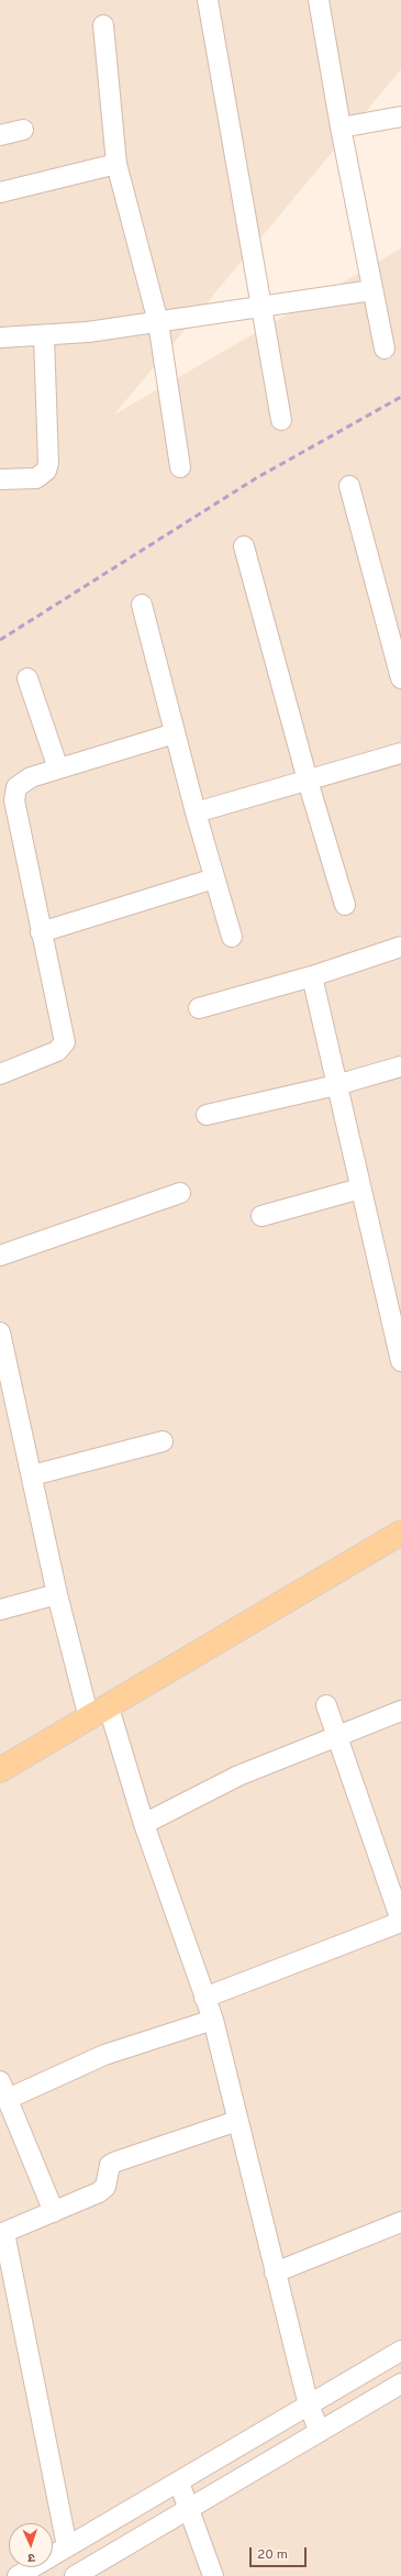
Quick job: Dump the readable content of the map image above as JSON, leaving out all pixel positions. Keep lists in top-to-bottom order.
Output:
{
  "scale_bar": "20 m",
  "north": "bottom"
}
